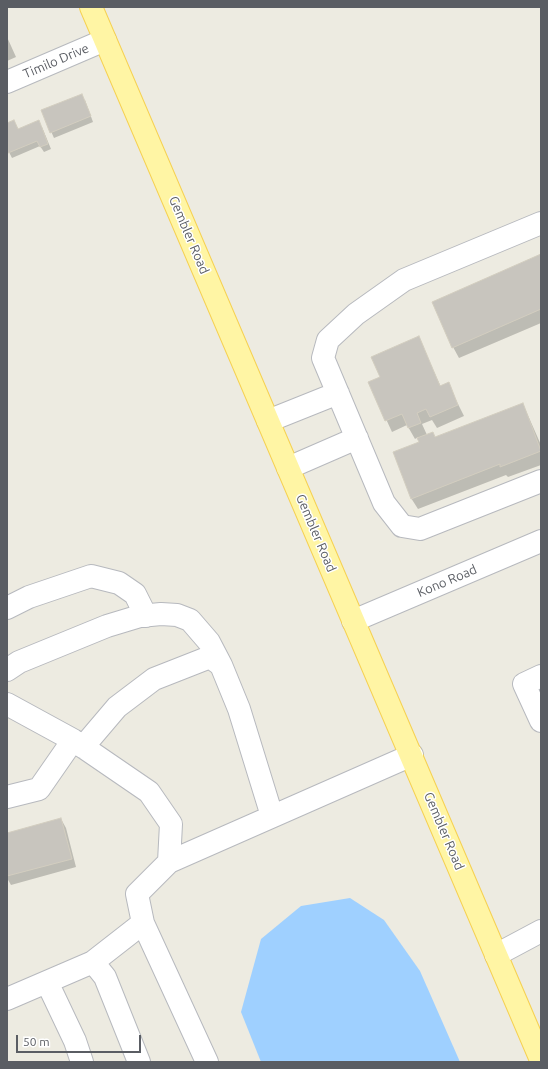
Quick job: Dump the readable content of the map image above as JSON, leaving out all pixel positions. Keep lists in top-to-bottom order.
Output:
{
  "streets": {
    "main road": ["Gembler Road"],
    "street": ["Timilo Drive", "Kono Road"]
  },
  "crossings": [
    ["Timilo Drive", "Gembler Road"],
    ["Gembler Road", "Kono Road"]
  ],
  "scale_bar": "50 m"
}
